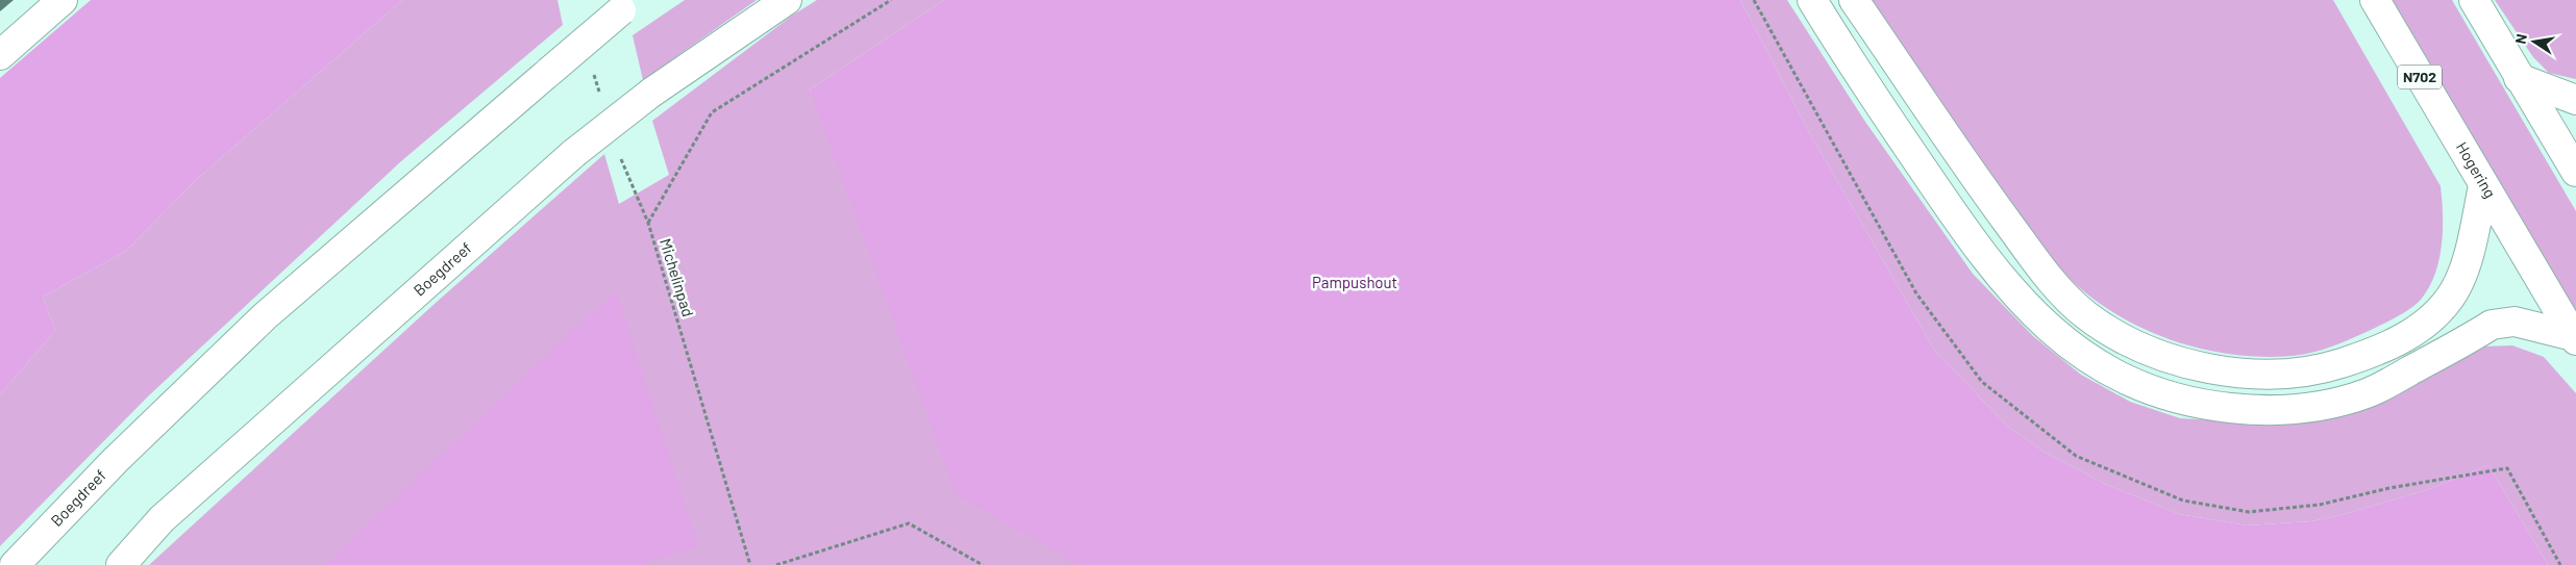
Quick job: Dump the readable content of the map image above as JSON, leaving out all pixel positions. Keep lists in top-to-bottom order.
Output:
{
  "streets": {
    "main road": ["N702", "Hogering", "Boegdreef"],
    "path": ["Michelinpad"]
  },
  "parks": ["Pampushout"],
  "north": "left"
}
